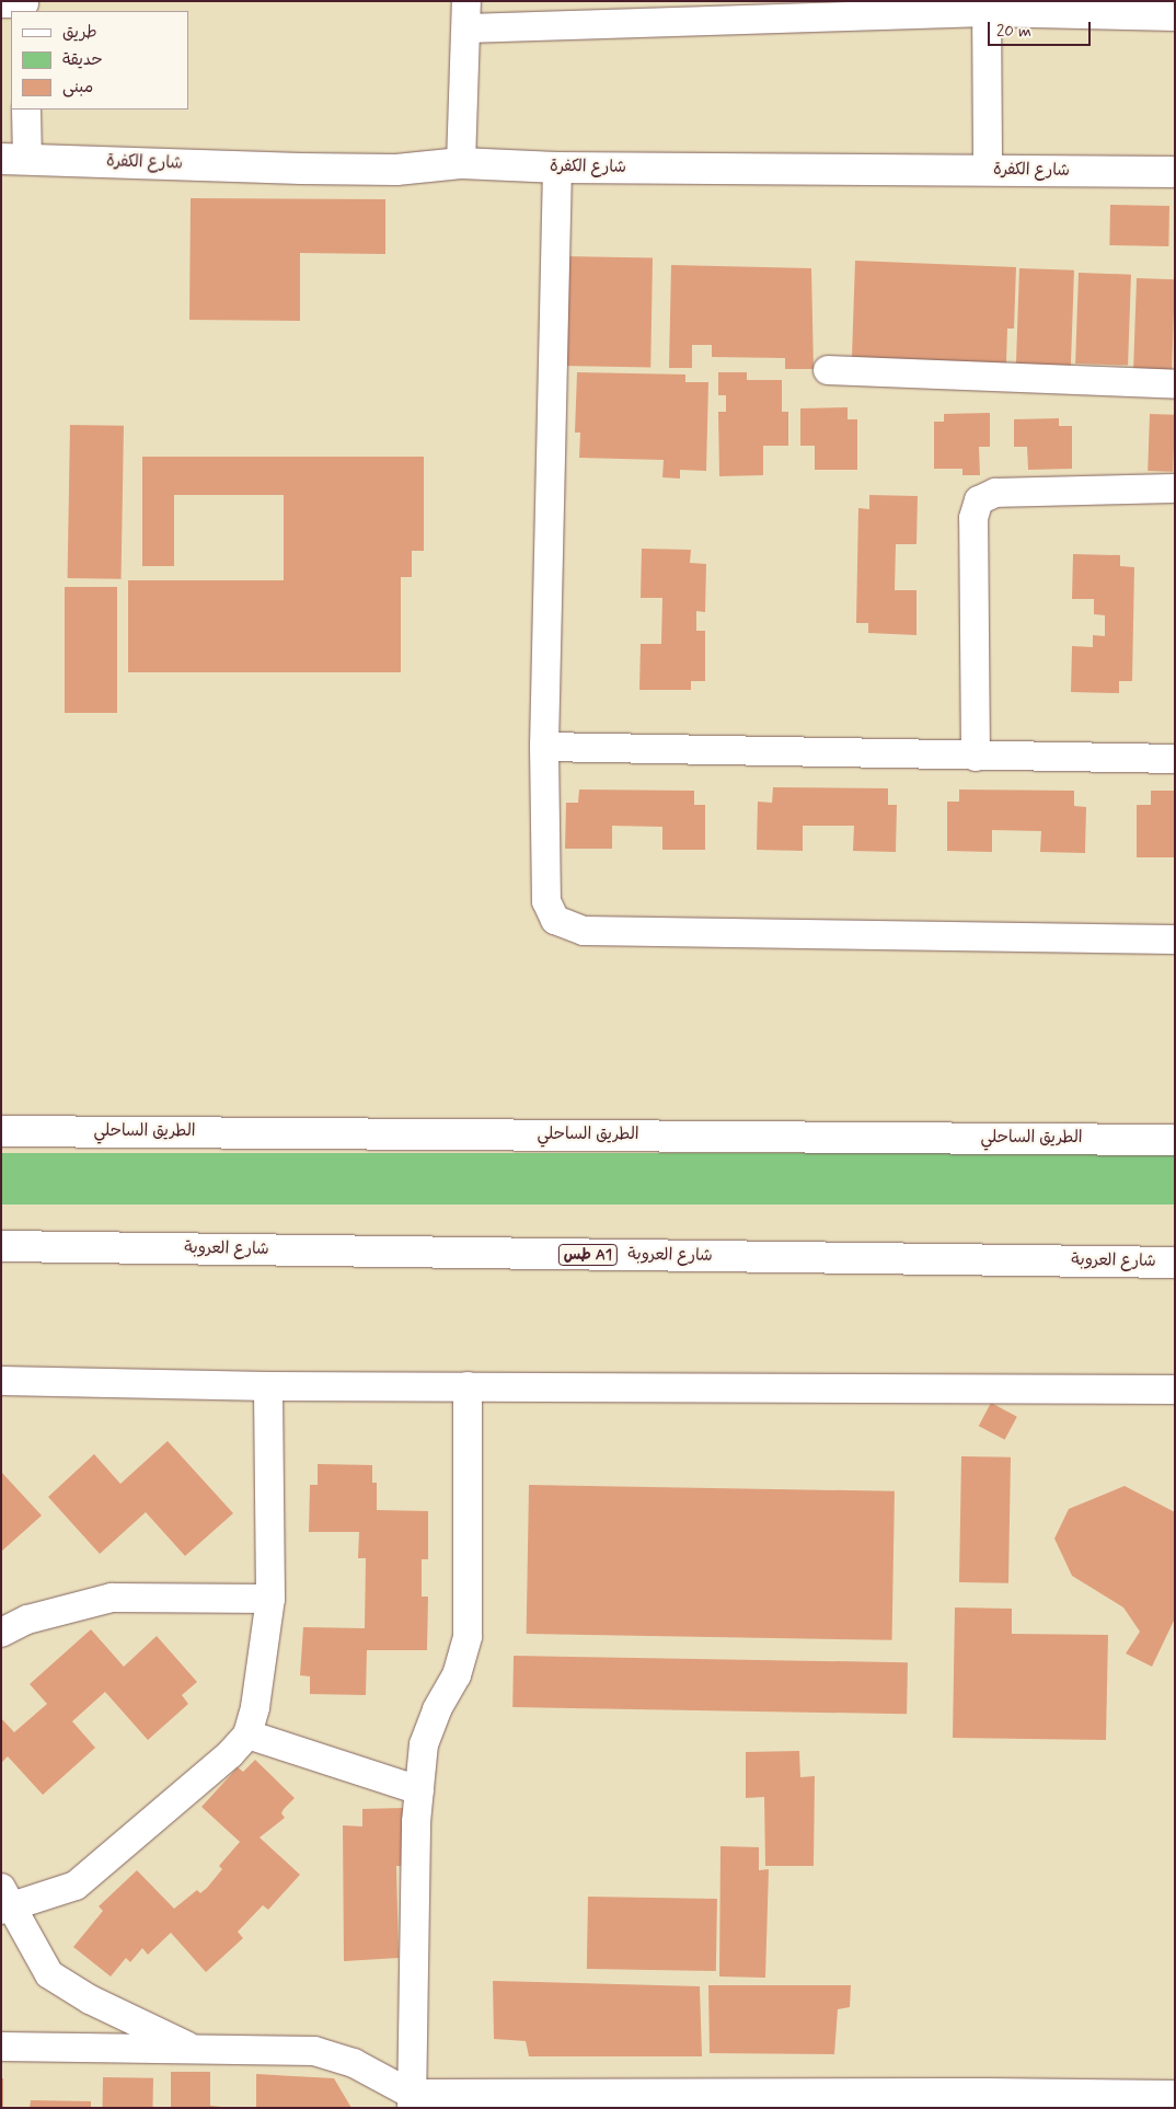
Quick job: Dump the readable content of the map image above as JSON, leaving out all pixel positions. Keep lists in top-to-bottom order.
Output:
{
  "streets": {
    "main road": [
      "شارع الكفرة",
      "الطريق الساحلي",
      "شارع العروبة",
      "طس A1"
    ]
  },
  "legend": ["طريق", "حديقة", "مبنى"],
  "scale_bar": "20 m"
}
